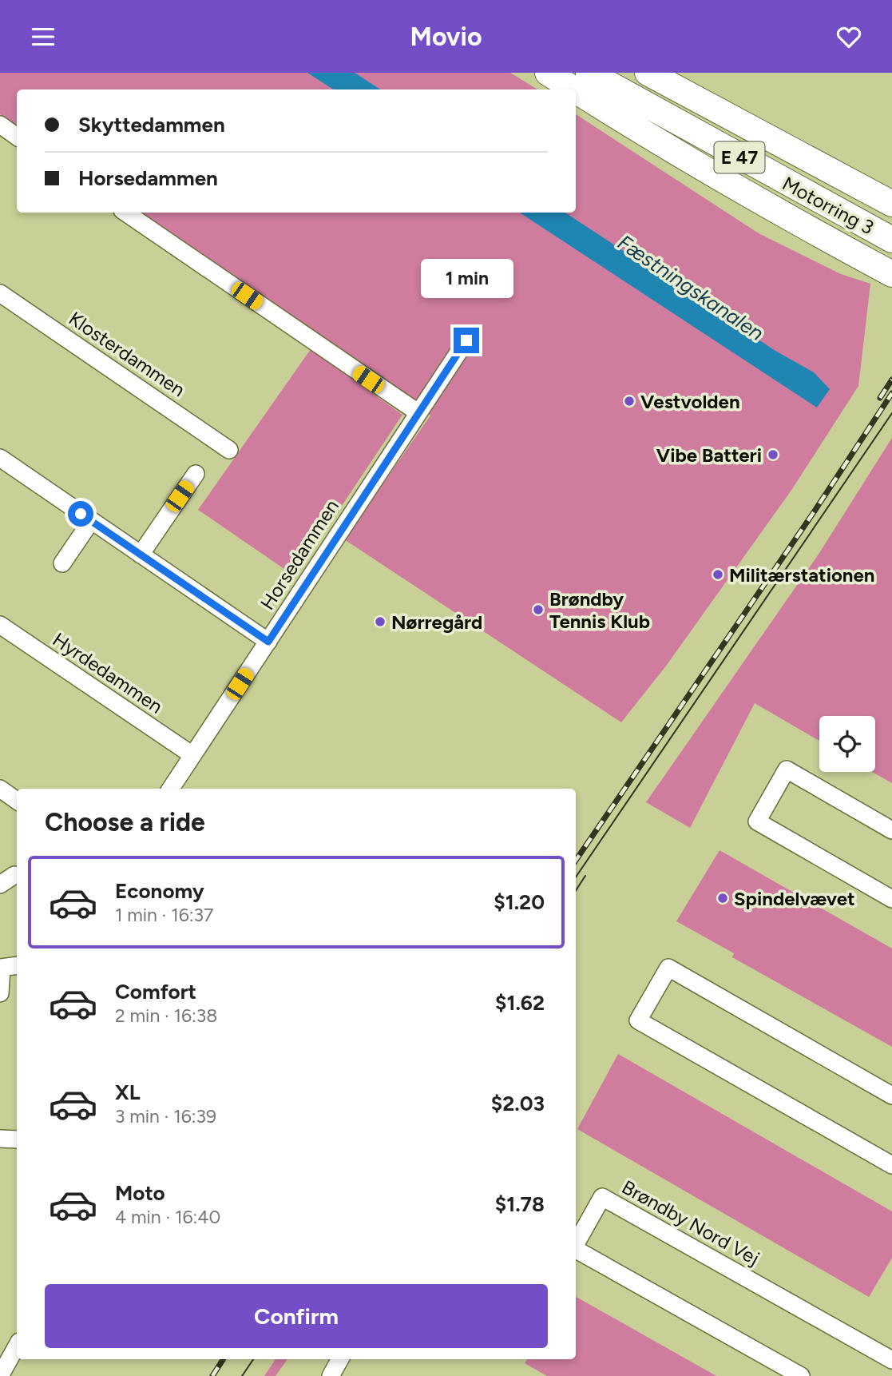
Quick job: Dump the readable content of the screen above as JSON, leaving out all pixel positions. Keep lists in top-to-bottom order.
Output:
{
  "streets": {
    "highway": ["E 47", "Motorring 3"],
    "street": [
      "Klosterdammen",
      "Horsedammen",
      "Hyrdedammen",
      "Brøndby Nord Vej"
    ]
  },
  "crossings": [
    ["Horsedammen", "Hyrdedammen"]
  ],
  "water": ["Fæstningskanalen"],
  "places": [
    "Vestvolden",
    "Vibe Batteri",
    "Militærstationen",
    "Brøndby Tennis Klub",
    "Nørregård",
    "Spindelvævet"
  ],
  "page": {
    "header": "Movio",
    "banner": ["Skyttedammen", "Horsedammen"],
    "bubble": "1 min",
    "heading": "Choose a ride",
    "list": [
      {
        "name": "Economy",
        "note": "1 min · 16:37",
        "value": "$1.20"
      },
      {
        "name": "Comfort",
        "note": "2 min · 16:38",
        "value": "$1.62"
      },
      {
        "name": "XL",
        "note": "3 min · 16:39",
        "value": "$2.03"
      },
      {
        "name": "Moto",
        "note": "4 min · 16:40",
        "value": "$1.78"
      }
    ],
    "buttons": "Confirm"
  }
}
